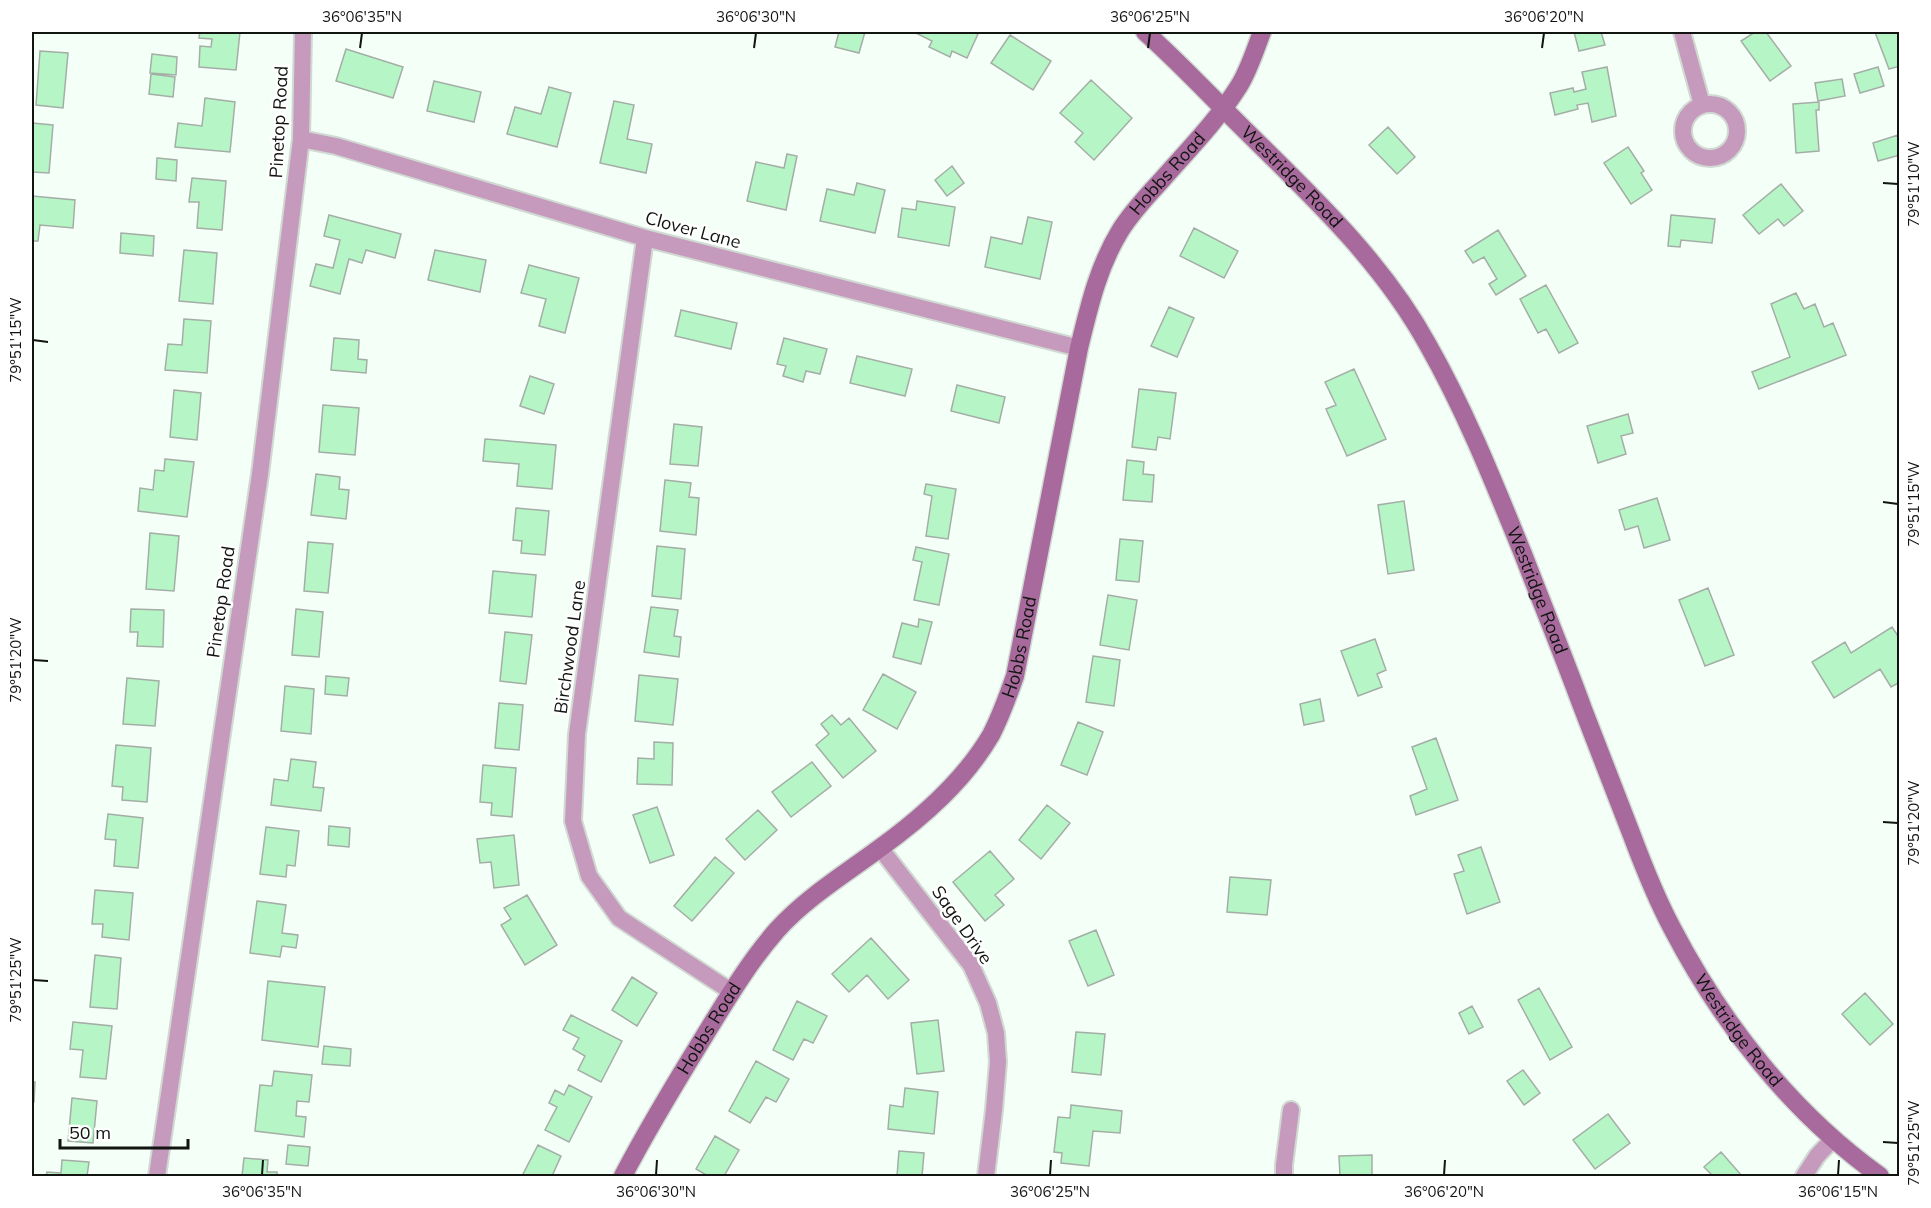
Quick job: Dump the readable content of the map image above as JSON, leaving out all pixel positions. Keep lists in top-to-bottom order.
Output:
{
  "streets": {
    "main road": ["Hobbs Road", "Westridge Road"],
    "street": [
      "Pinetop Road",
      "Clover Lane",
      "Birchwood Lane",
      "Sage Drive"
    ]
  },
  "crossings": [
    ["Pinetop Road", "Clover Lane"],
    ["Hobbs Road", "Westridge Road"],
    ["Hobbs Road", "Clover Lane"],
    ["Hobbs Road", "Birchwood Lane"],
    ["Hobbs Road", "Sage Drive"],
    ["Clover Lane", "Birchwood Lane"]
  ],
  "scale_bar": "50 m",
  "coordinates": [
    "36°06'35\"N",
    "36°06'30\"N",
    "36°06'25\"N",
    "36°06'20\"N",
    "79°51'10\"W",
    "79°51'15\"W",
    "79°51'20\"W",
    "79°51'25\"W",
    "36°06'15\"N"
  ]
}
